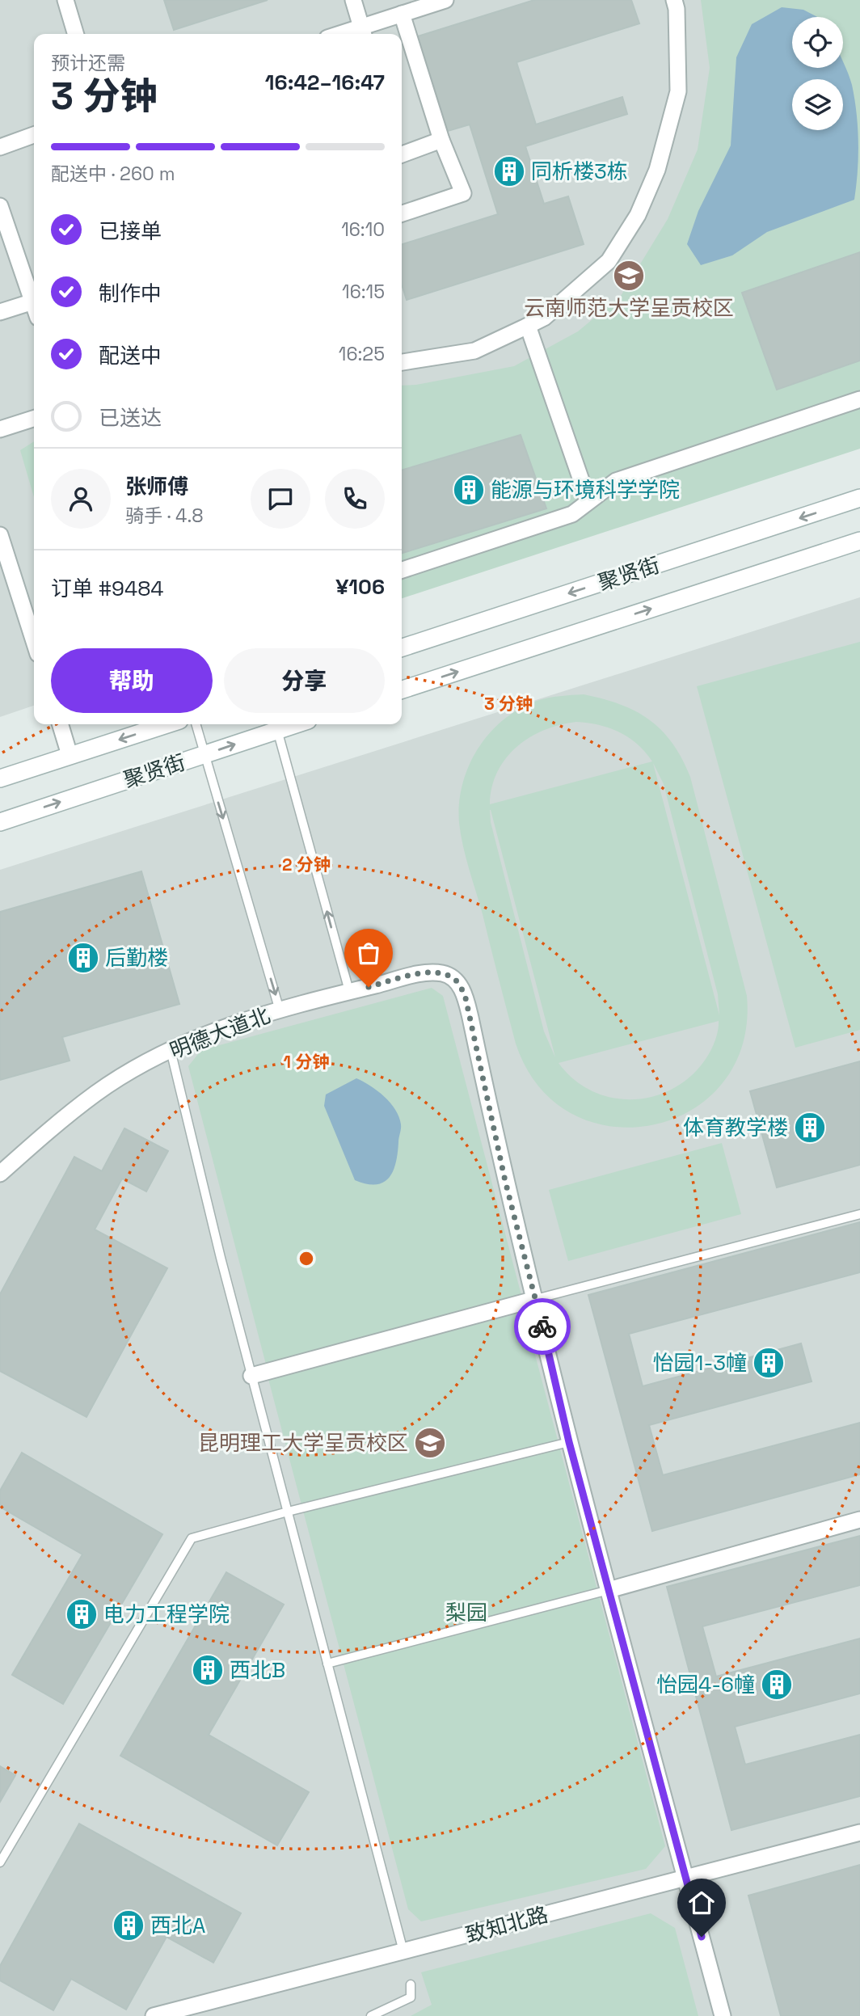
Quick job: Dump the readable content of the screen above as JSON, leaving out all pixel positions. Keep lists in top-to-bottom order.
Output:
{
  "streets": {
    "main road": ["聚贤街"],
    "street": ["明德大道北", "致知北路"]
  },
  "parks": ["梨园"],
  "places": {
    "building": [
      "同析楼3栋",
      "能源与环境科学学院",
      "后勤楼",
      "体育教学楼",
      "怡园1-3幢",
      "电力工程学院",
      "西北B",
      "怡园4-6幢",
      "西北A"
    ],
    "school or university": ["云南师范大学呈贡校区", "昆明理工大学呈贡校区"]
  },
  "page": {
    "heading": ["3 分钟", "预计还需", "16:42–16:47"],
    "panel": [
      "张师傅",
      "骑手 · 4.8",
      "订单 #9484",
      "¥106"
    ],
    "bar": "配送中 · 260 m",
    "list": [
      ["已接单", "16:10"],
      ["制作中", "16:15"],
      ["配送中", "16:25"],
      "已送达"
    ],
    "buttons": ["帮助", "分享"]
  },
  "rings": ["3 分钟", "2 分钟", "1 分钟"]
}
